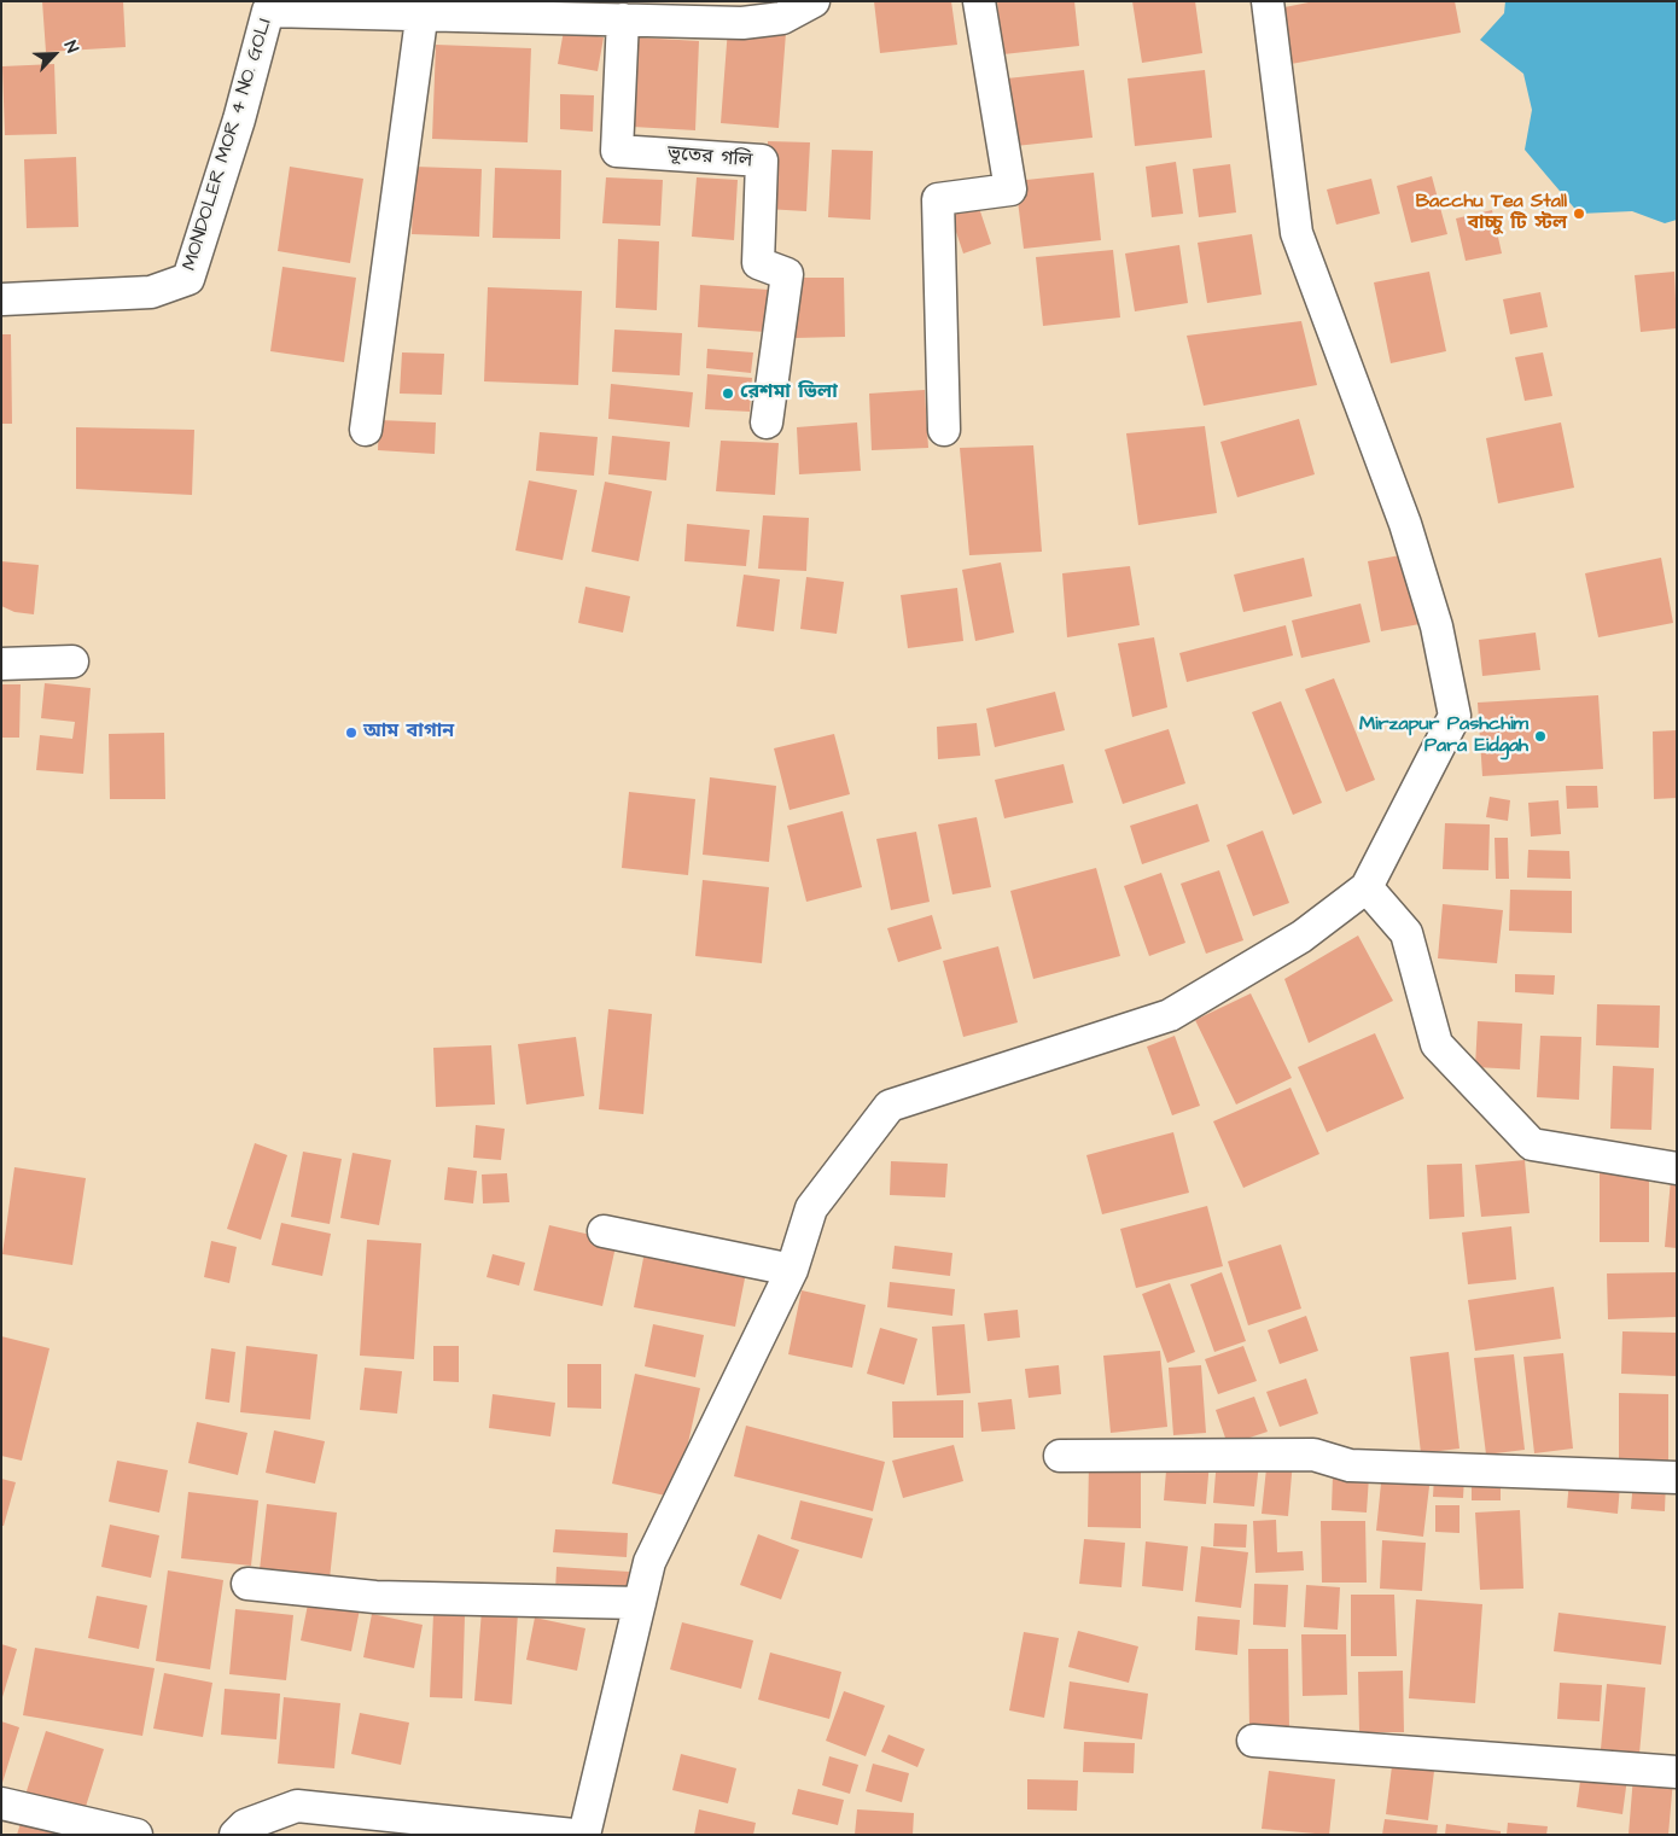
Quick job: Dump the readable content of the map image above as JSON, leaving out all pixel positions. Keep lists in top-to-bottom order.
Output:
{
  "streets": {
    "street": ["MONDOLER MOR 4 NO. GOLI", "ভূতের গলি"]
  },
  "crossings": [
    ["MONDOLER MOR 4 NO. GOLI", "ভূতের গলি"]
  ],
  "places": [
    "Bacchu Tea Stall বাচ্চু টি স্টল",
    "রেশমা ভিলা",
    "আম বাগান",
    "Mirzapur Pashchim Para Eidgah"
  ],
  "north": "top right"
}
